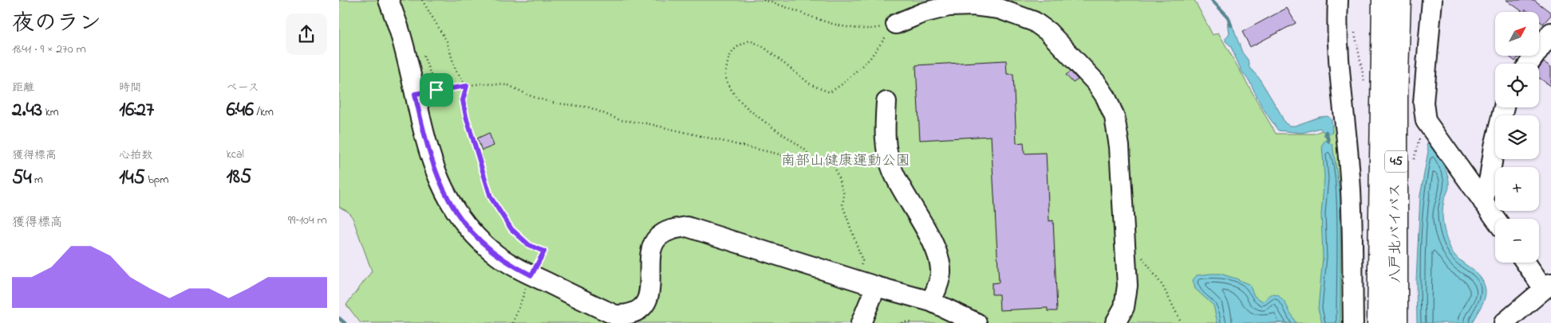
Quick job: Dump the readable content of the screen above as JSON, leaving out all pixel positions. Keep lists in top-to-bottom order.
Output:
{
  "streets": {
    "highway": ["45", "八戸北バイパス"]
  },
  "parks": ["南部山健康運動公園"],
  "north": "top right",
  "page": {
    "heading": ["夜のラン", "18:41 · 9 × 270 m"],
    "map_buttons": ["+", "−"],
    "stats": [
      ["距離", "2.43 km"],
      ["時間", "16:27"],
      ["ペース", "6:46 /km"],
      ["獲得標高", "54 m"],
      ["心拍数", "145 bpm"],
      ["kcal", "185"]
    ],
    "chart": ["獲得標高", "99–104 m"]
  }
}
